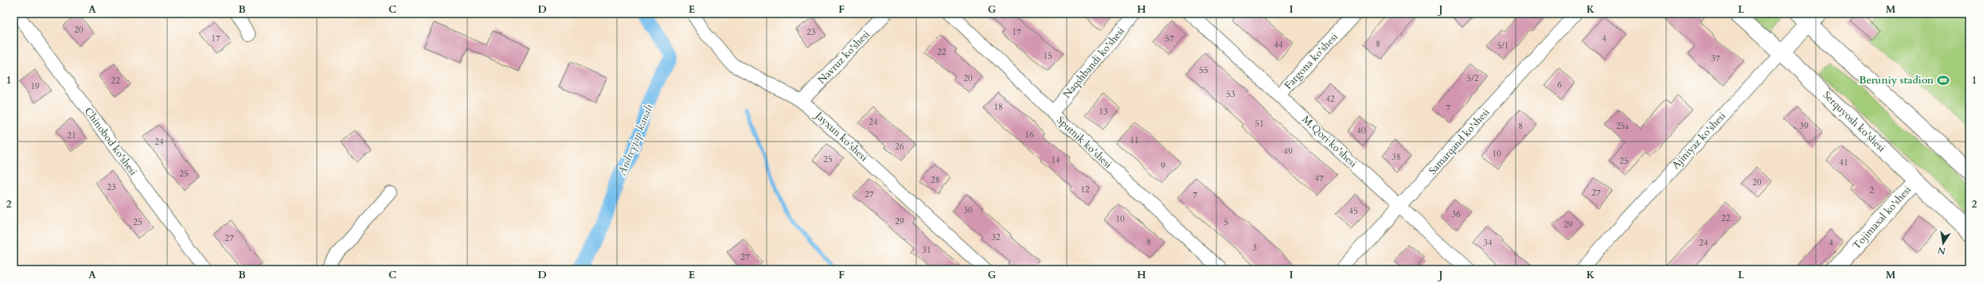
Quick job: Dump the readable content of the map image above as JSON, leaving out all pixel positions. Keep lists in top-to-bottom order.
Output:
{
  "streets": {
    "street": [
      "Navruz ko'shesi",
      "Fargona ko'shesi",
      "Naqshbandi ko'shesi",
      "Serquyosh ko'shesi",
      "Jayxun ko'shesi",
      "Ajiniyaz ko'shesi",
      "Chinobod ko'shesi",
      "M.Qori ko'shesi",
      "Samarqand ko'shesi",
      "Sputnik ko'shesi",
      "Tojimaxal ko'shesi"
    ]
  },
  "crossings": [
    ["Navruz ko'shesi", "Jayxun ko'shesi"],
    ["Fargona ko'shesi", "M.Qori ko'shesi"],
    ["Naqshbandi ko'shesi", "Sputnik ko'shesi"],
    ["Serquyosh ko'shesi", "Ajiniyaz ko'shesi"],
    ["Serquyosh ko'shesi", "Tojimaxal ko'shesi"],
    ["M.Qori ko'shesi", "Samarqand ko'shesi"]
  ],
  "water": ["Andreyjap kanalı"],
  "places": {
    "sports": ["Beruniy stadion"]
  },
  "house_numbers": [
    "20",
    "23",
    "17",
    "17",
    "57",
    "4",
    "8",
    "44",
    "5/1",
    "22",
    "15",
    "37",
    "55",
    "20",
    "5/2",
    "22",
    "6",
    "19",
    "53",
    "42",
    "18",
    "7",
    "13",
    "24",
    "51",
    "8",
    "25a",
    "39",
    "40",
    "16",
    "21",
    "11",
    "24",
    "26",
    "49",
    "10",
    "38",
    "25",
    "14",
    "25",
    "41",
    "9",
    "25",
    "47",
    "28",
    "20",
    "23",
    "12",
    "2",
    "27",
    "27",
    "7",
    "30",
    "45",
    "36",
    "22",
    "10",
    "29",
    "25",
    "5",
    "29",
    "32",
    "27",
    "8",
    "34",
    "24",
    "4",
    "3",
    "31",
    "27"
  ],
  "north": "bottom",
  "grid": {
    "columns": [
      "A",
      "B",
      "C",
      "D",
      "E",
      "F",
      "G",
      "H",
      "I",
      "J",
      "K",
      "L",
      "M"
    ],
    "rows": ["1", "2"]
  }
}
